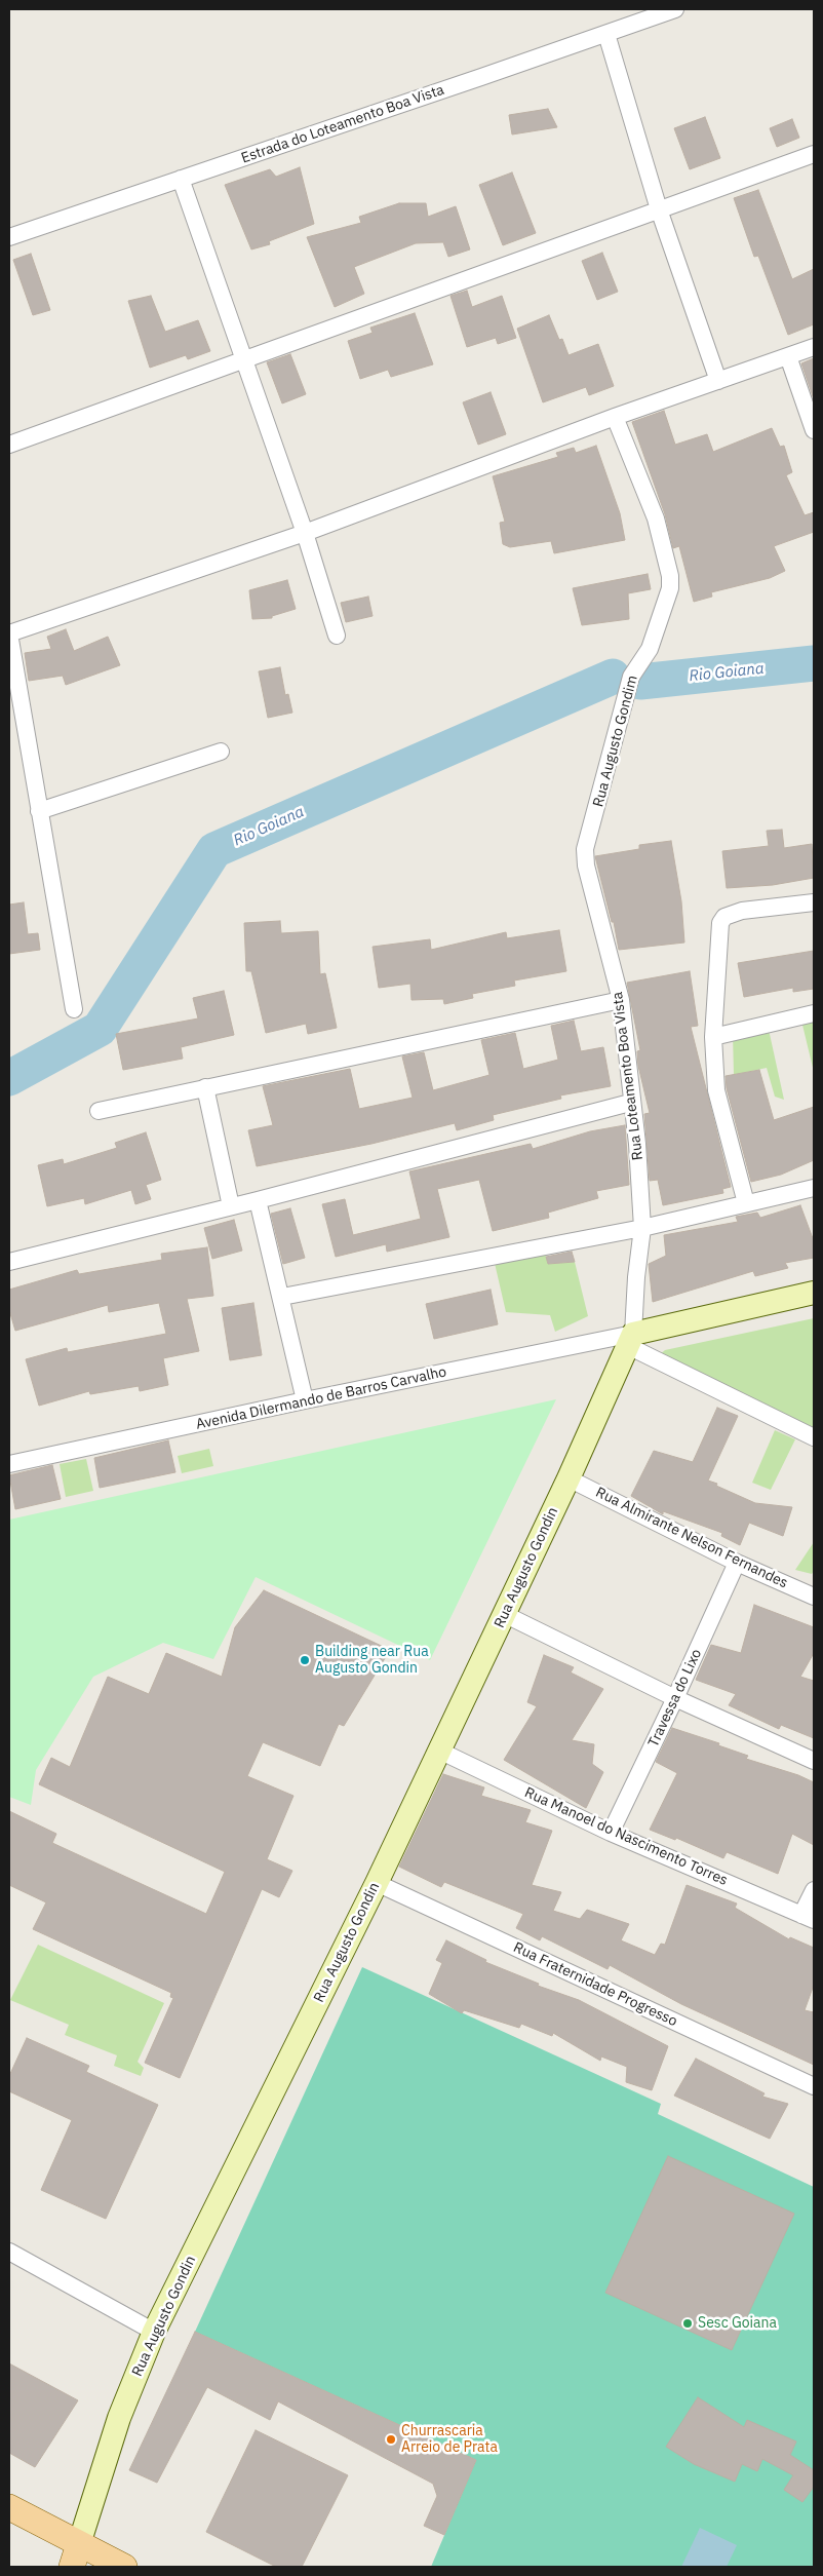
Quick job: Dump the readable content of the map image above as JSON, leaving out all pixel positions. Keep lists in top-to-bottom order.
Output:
{
  "streets": {
    "street": [
      "Estrada do Loteamento Boa Vista",
      "Rua Augusto Gondim",
      "Rua Loteamento Boa Vista",
      "Avenida Dilermando de Barros Carvalho",
      "Rua Almirante Nelson Fernandes",
      "Rua Augusto Gondin",
      "Travessa do Lixo",
      "Rua Manoel do Nascimento Torres",
      "Rua Fraternidade Progresso"
    ]
  },
  "crossings": [
    ["Rua Augusto Gondim", "Rua Loteamento Boa Vista"],
    ["Rua Loteamento Boa Vista", "Avenida Dilermando de Barros Carvalho"],
    ["Rua Loteamento Boa Vista", "Rua Augusto Gondin"],
    ["Avenida Dilermando de Barros Carvalho", "Rua Augusto Gondin"],
    ["Rua Almirante Nelson Fernandes", "Rua Augusto Gondin"],
    ["Rua Almirante Nelson Fernandes", "Travessa do Lixo"],
    ["Rua Augusto Gondin", "Rua Manoel do Nascimento Torres"],
    ["Rua Augusto Gondin", "Rua Fraternidade Progresso"],
    ["Travessa do Lixo", "Rua Manoel do Nascimento Torres"]
  ],
  "water": ["Rio Goiana"],
  "places": ["Building near Rua Augusto Gondin", "Sesc Goiana", "Churrascaria Arreio de Prata"]
}
